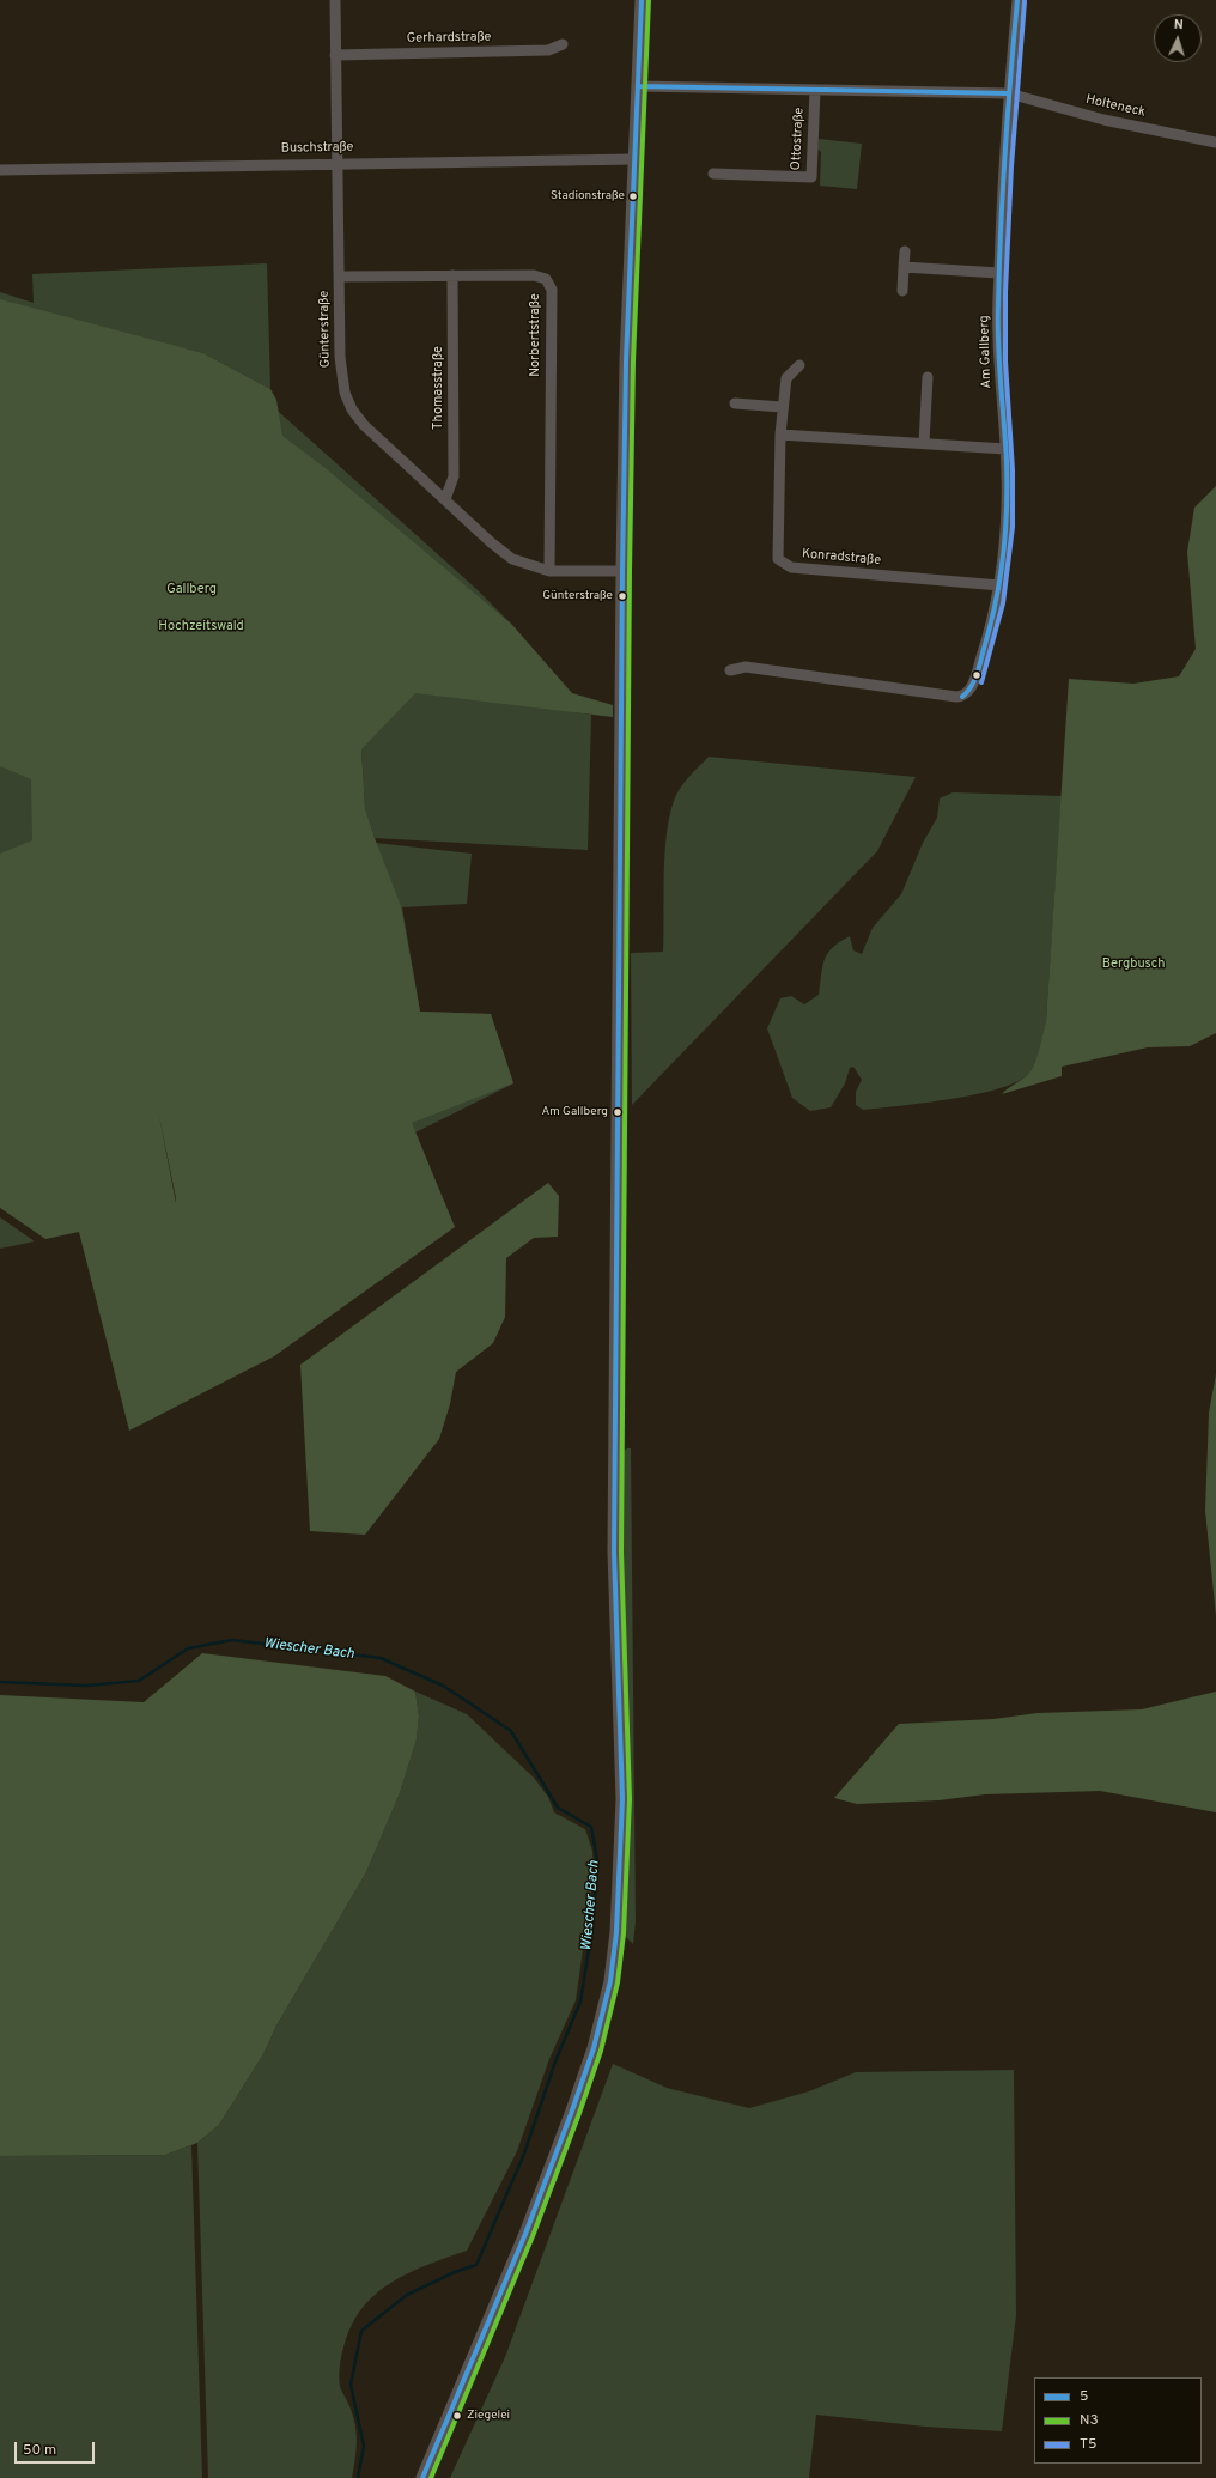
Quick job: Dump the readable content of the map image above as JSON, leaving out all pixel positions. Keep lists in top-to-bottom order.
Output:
{
  "streets": {
    "street": [
      "Gerhardstraße",
      "Holteneck",
      "Ottostraße",
      "Buschstraße",
      "Günterstraße",
      "Norbertstraße",
      "Am Gallberg",
      "Thomasstraße",
      "Konradstraße"
    ]
  },
  "crossings": [
    ["Gerhardstraße", "Günterstraße"],
    ["Holteneck", "Am Gallberg"],
    ["Buschstraße", "Günterstraße"],
    ["Günterstraße", "Norbertstraße"],
    ["Günterstraße", "Thomasstraße"],
    ["Norbertstraße", "Thomasstraße"],
    ["Am Gallberg", "Konradstraße"]
  ],
  "water": ["Wiescher Bach"],
  "parks": ["Gallberg", "Hochzeitswald", "Bergbusch"],
  "places": [
    "Stadionstraße",
    "Günterstraße",
    "Am Gallberg",
    "Ziegelei"
  ],
  "lines": ["transit line 5", "transit line N3", "transit line T5"],
  "legend": ["5", "N3", "T5"],
  "scale_bar": "50 m",
  "north": "top"
}
